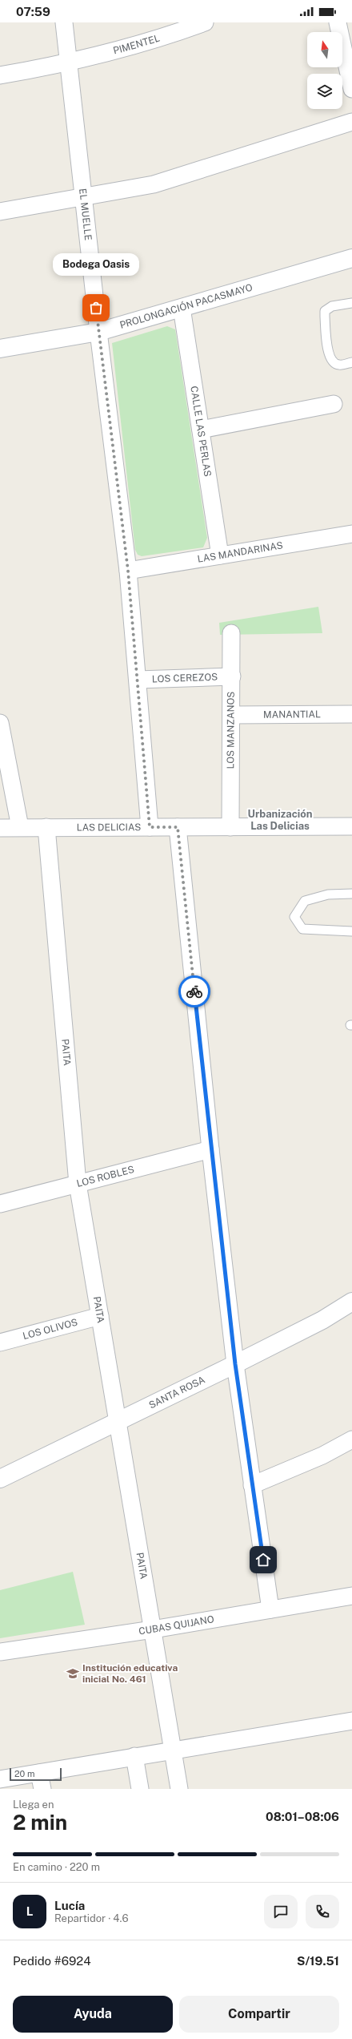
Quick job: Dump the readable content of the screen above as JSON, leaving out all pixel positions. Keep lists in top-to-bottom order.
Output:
{
  "streets": {
    "street": [
      "PIMENTEL",
      "EL MUELLE",
      "PROLONGACIÓN PACASMAYO",
      "CALLE LAS PERLAS",
      "LAS MANDARINAS",
      "LOS CEREZOS",
      "MANANTIAL",
      "LOS MANZANOS",
      "LAS DELICIAS",
      "PAITA",
      "LOS ROBLES",
      "LOS OLIVOS",
      "SANTA ROSA",
      "CUBAS QUIJANO"
    ]
  },
  "crossings": [
    ["PIMENTEL", "EL MUELLE"],
    ["EL MUELLE", "PROLONGACIÓN PACASMAYO"],
    ["EL MUELLE", "LAS MANDARINAS"],
    ["EL MUELLE", "LOS CEREZOS"],
    ["EL MUELLE", "LAS DELICIAS"],
    ["PROLONGACIÓN PACASMAYO", "CALLE LAS PERLAS"],
    ["CALLE LAS PERLAS", "LAS MANDARINAS"],
    ["LOS CEREZOS", "LOS MANZANOS"],
    ["MANANTIAL", "LOS MANZANOS"],
    ["LOS MANZANOS", "LAS DELICIAS"],
    ["LAS DELICIAS", "PAITA"],
    ["PAITA", "LOS ROBLES"],
    ["PAITA", "LOS OLIVOS"],
    ["PAITA", "SANTA ROSA"],
    ["PAITA", "CUBAS QUIJANO"]
  ],
  "districts": ["Urbanización Las Delicias"],
  "places": {
    "other": ["Bodega Oasis"],
    "school or university": ["Institución educativa inicial No. 461"]
  },
  "scale_bar": "20 m",
  "north": "top",
  "page": {
    "status": "07:59",
    "bubble": "Bodega Oasis",
    "scale": "20 m",
    "heading": ["2 min", "Llega en", "08:01–08:06"],
    "panel": [
      "Lucía",
      "Repartidor · 4.6",
      "Pedido #6924",
      "S/19.51"
    ],
    "bar": "En camino · 220 m",
    "round": "L",
    "buttons": ["Ayuda", "Compartir"]
  }
}
